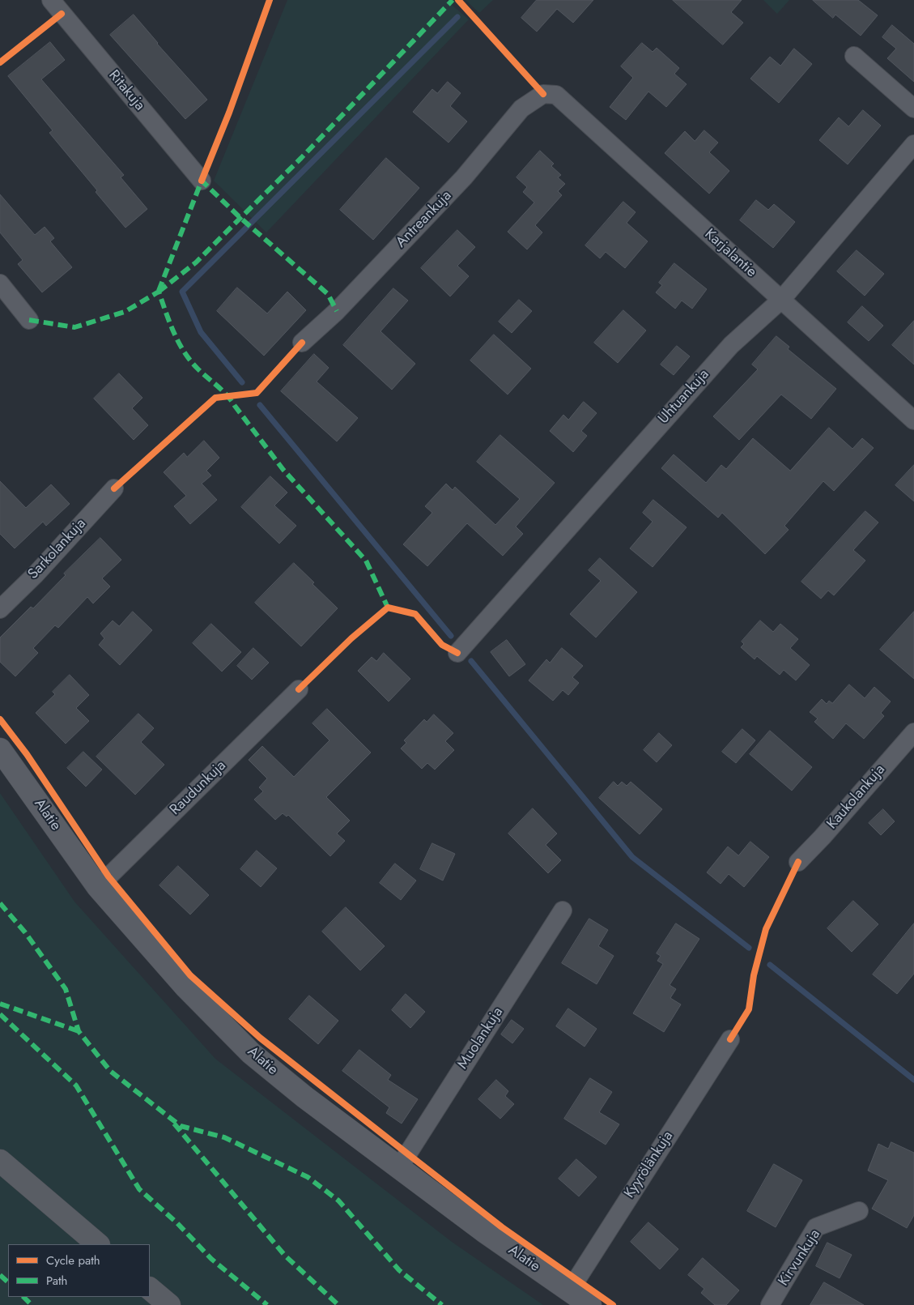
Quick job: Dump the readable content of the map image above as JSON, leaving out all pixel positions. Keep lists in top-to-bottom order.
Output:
{
  "streets": {
    "street": [
      "Ritakuja",
      "Antreankuja",
      "Karjalantie",
      "Uhtuankuja",
      "Sarkolankuja",
      "Raudunkuja",
      "Kaukolankuja",
      "Alatie",
      "Muolankuja",
      "Kyyrölänkuja",
      "Kirvunkuja"
    ]
  },
  "crossings": [
    ["Antreankuja", "Karjalantie"],
    ["Karjalantie", "Uhtuankuja"],
    ["Raudunkuja", "Alatie"],
    ["Alatie", "Muolankuja"],
    ["Alatie", "Kyyrölänkuja"]
  ],
  "legend": ["Cycle path", "Path"]
}
